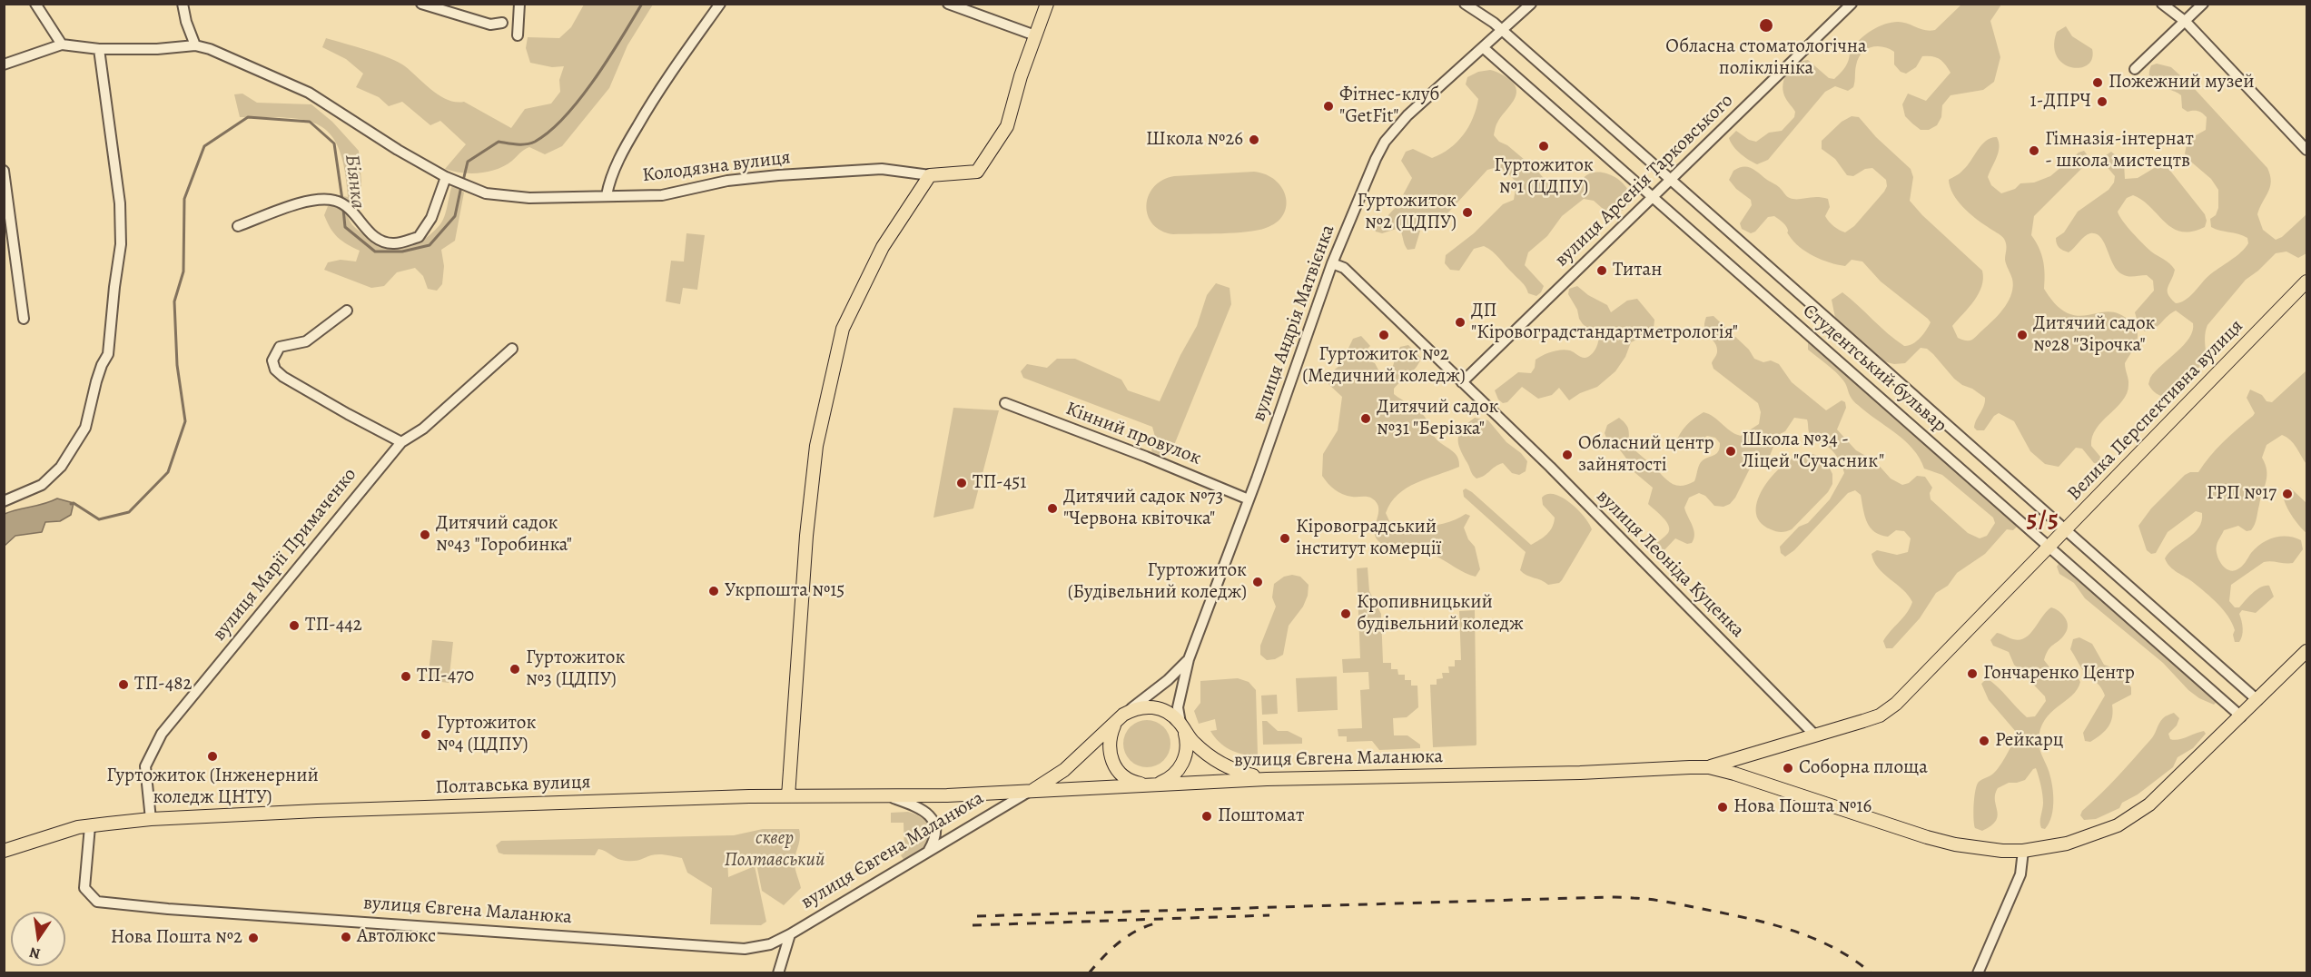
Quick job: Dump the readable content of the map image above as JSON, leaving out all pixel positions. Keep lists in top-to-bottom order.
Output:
{
  "streets": {
    "main road": ["Велика Перспективна вулиця", "вулиця Євгена Маланюка", "Полтавська вулиця"],
    "street": [
      "Колодязна вулиця",
      "вулиця Арсенія Тарковського",
      "вулиця Андрія Матвієнка",
      "Студентський бульвар",
      "Кінний провулок",
      "вулиця Марії Примаченко",
      "вулиця Леоніда Куценка"
    ]
  },
  "crossings": [
    ["вулиця Арсенія Тарковського", "Студентський бульвар"],
    ["вулиця Арсенія Тарковського", "вулиця Леоніда Куценка"],
    ["вулиця Андрія Матвієнка", "Студентський бульвар"],
    ["вулиця Андрія Матвієнка", "Кінний провулок"],
    ["вулиця Андрія Матвієнка", "вулиця Леоніда Куценка"],
    ["вулиця Андрія Матвієнка", "вулиця Євгена Маланюка"],
    ["Студентський бульвар", "Велика Перспективна вулиця"],
    ["Велика Перспективна вулиця", "вулиця Леоніда Куценка"],
    ["Велика Перспективна вулиця", "вулиця Євгена Маланюка"],
    ["вулиця Марії Примаченко", "Полтавська вулиця"],
    ["вулиця Євгена Маланюка", "Полтавська вулиця"]
  ],
  "districts": ["5/5"],
  "water": ["Біянка"],
  "parks": ["сквер Полтавський"],
  "places": [
    "Обласна стоматологічна поліклініка",
    "Пожежний музей",
    "1-ДПРЧ",
    "Фітнес-клуб \"GetFit\"",
    "Школа №26",
    "Гуртожиток №1 (ЦДПУ)",
    "Гімназія-інтернат - школа мистецтв",
    "Гуртожиток №2 (ЦДПУ)",
    "Титан",
    "ДП \"Кіровоградстандартметрологія\"",
    "Гуртожиток №2 (Медичний коледж)",
    "Дитячий садок №28 \"Зірочка\"",
    "Дитячий садок №31 \"Берізка\"",
    "Школа №34 - Ліцей \"Сучасник\"",
    "Обласний центр зайнятості",
    "ТП-451",
    "ГРП №17",
    "Дитячий садок №73 \"Червона квіточка\"",
    "Дитячий садок №43 \"Горобинка\"",
    "Кіровоградський інститут комерції",
    "Гуртожиток (Будівельний коледж)",
    "Укрпошта №15",
    "Кропивницький будівельний коледж",
    "ТП-442",
    "Гуртожиток №3 (ЦДПУ)",
    "Гончаренко Центр",
    "ТП-470",
    "ТП-482",
    "Гуртожиток №4 (ЦДПУ)",
    "Рейкарц",
    "Гуртожиток (Інженерний коледж ЦНТУ)",
    "Соборна площа",
    "Нова Пошта №16",
    "Поштомат",
    "Автолюкс",
    "Нова Пошта №2"
  ],
  "north": "bottom"
}
